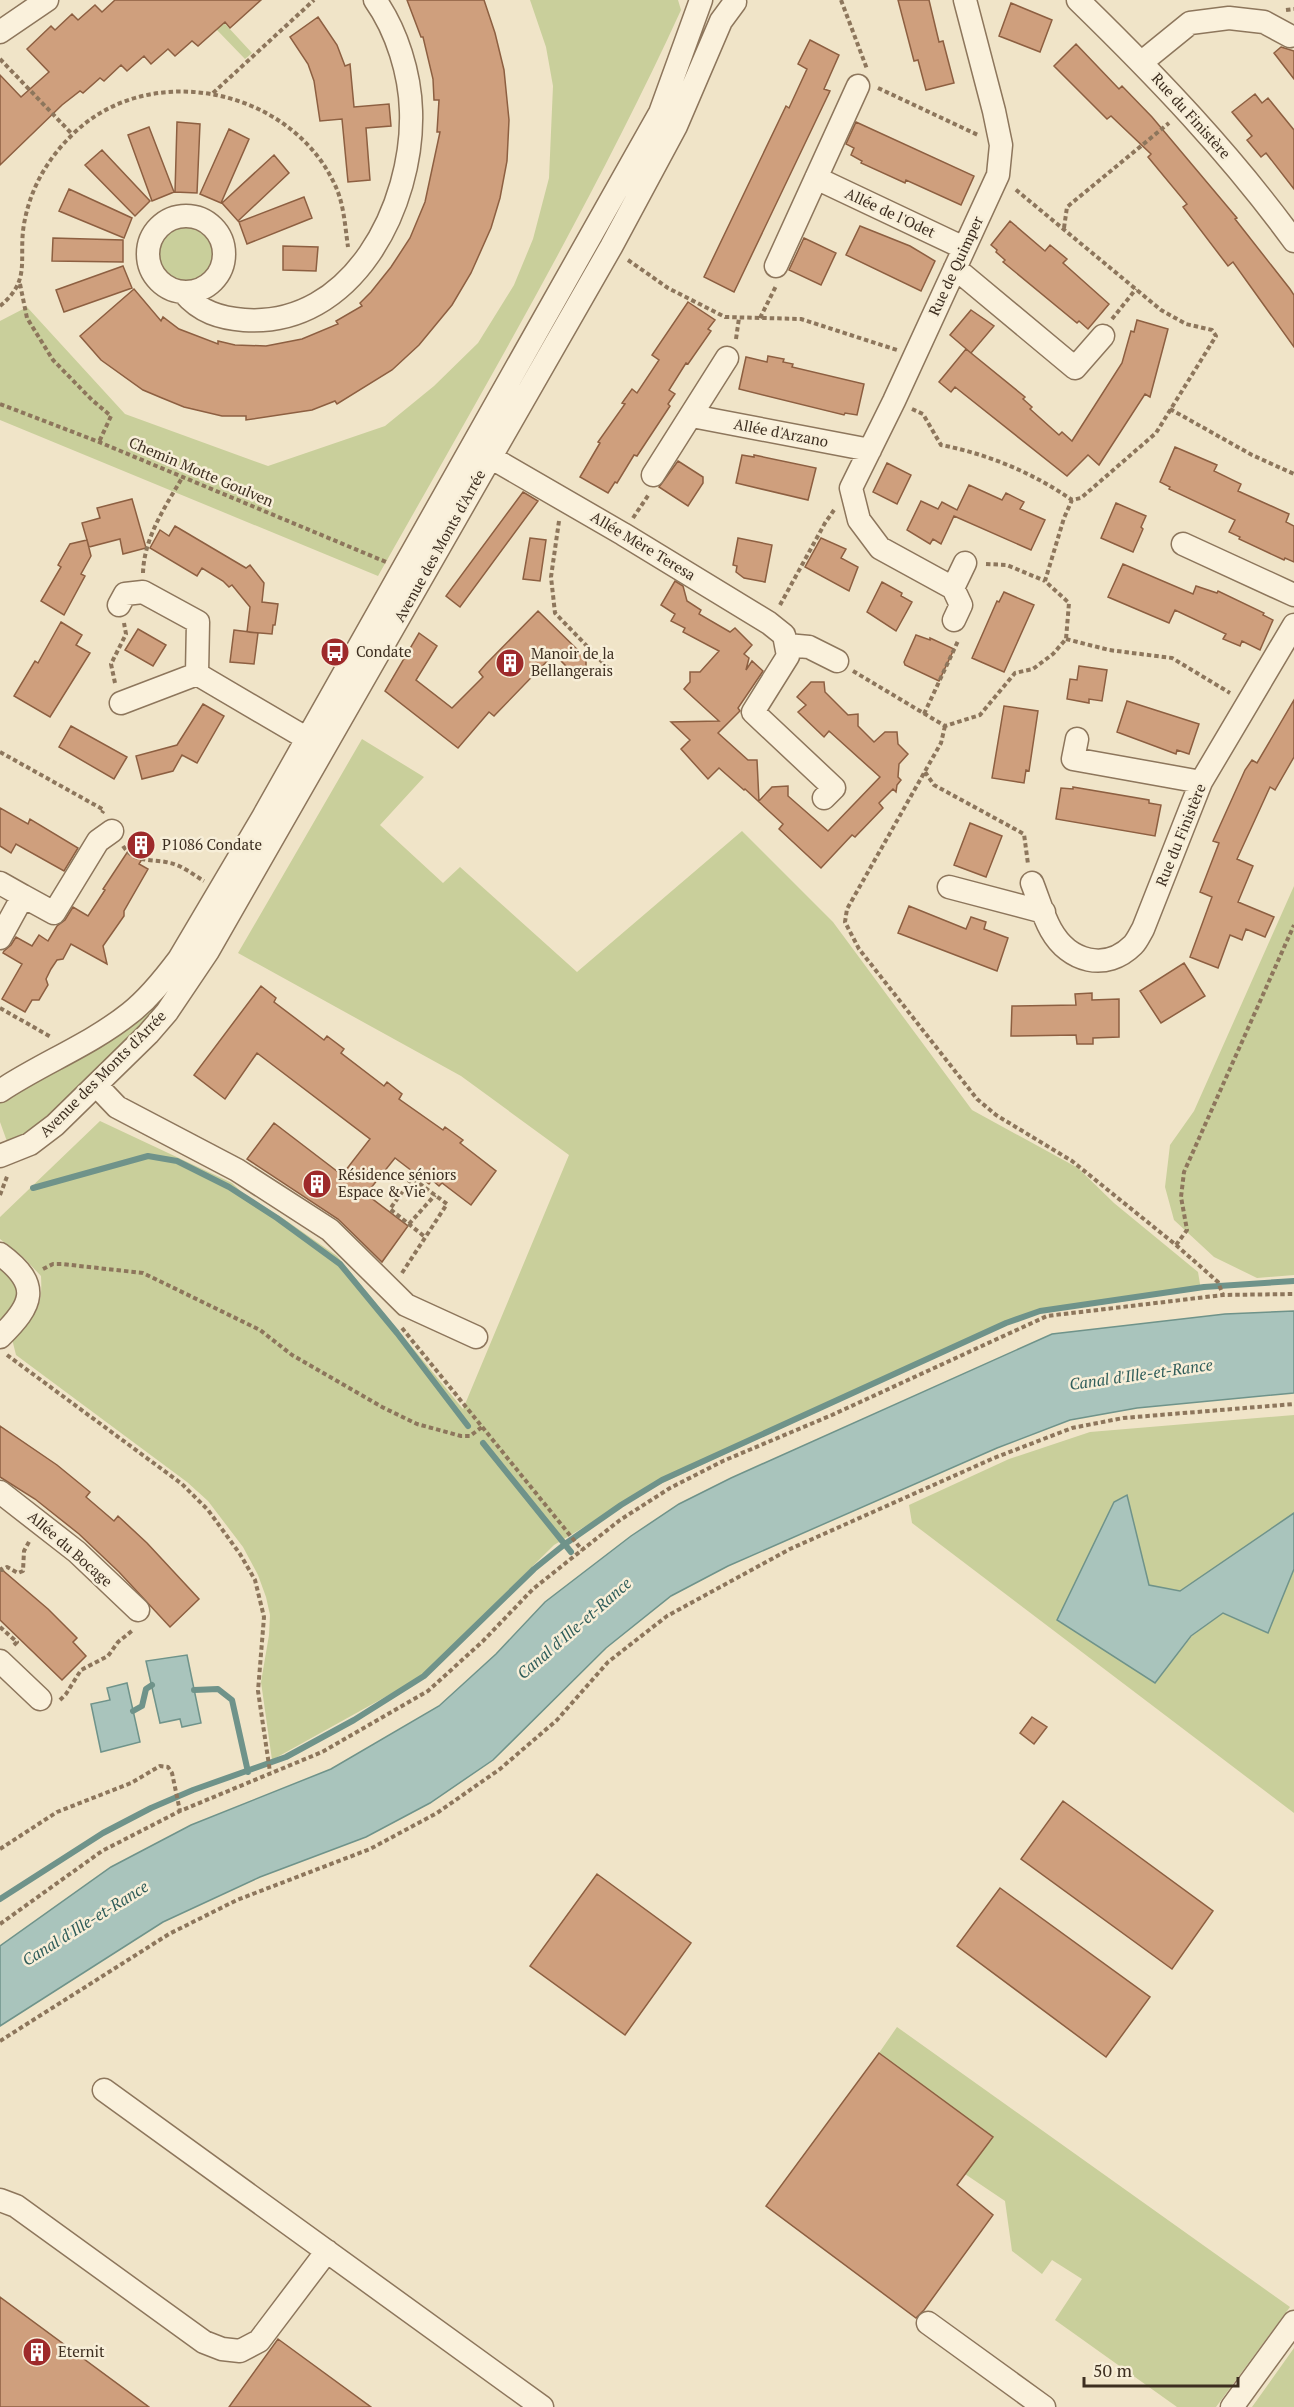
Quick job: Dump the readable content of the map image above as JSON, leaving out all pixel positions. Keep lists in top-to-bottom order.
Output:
{
  "streets": {
    "street": [
      "Rue du Finistère",
      "Allée de l'Odet",
      "Rue de Quimper",
      "Allée d'Arzano",
      "Avenue des Monts d'Arrée",
      "Allée Mère Teresa",
      "Allée du Bocage"
    ],
    "path": ["Chemin Motte Goulven"]
  },
  "crossings": [
    ["Allée de l'Odet", "Rue de Quimper"],
    ["Rue de Quimper", "Allée d'Arzano"],
    ["Avenue des Monts d'Arrée", "Allée Mère Teresa"]
  ],
  "water": ["Canal d'Ille-et-Rance"],
  "places": {
    "bus stop": ["Condate"],
    "building": [
      "Manoir de la Bellangerais",
      "P1086 Condate",
      "Résidence séniors Espace & Vie",
      "Eternit"
    ]
  },
  "scale_bar": "50 m"
}
